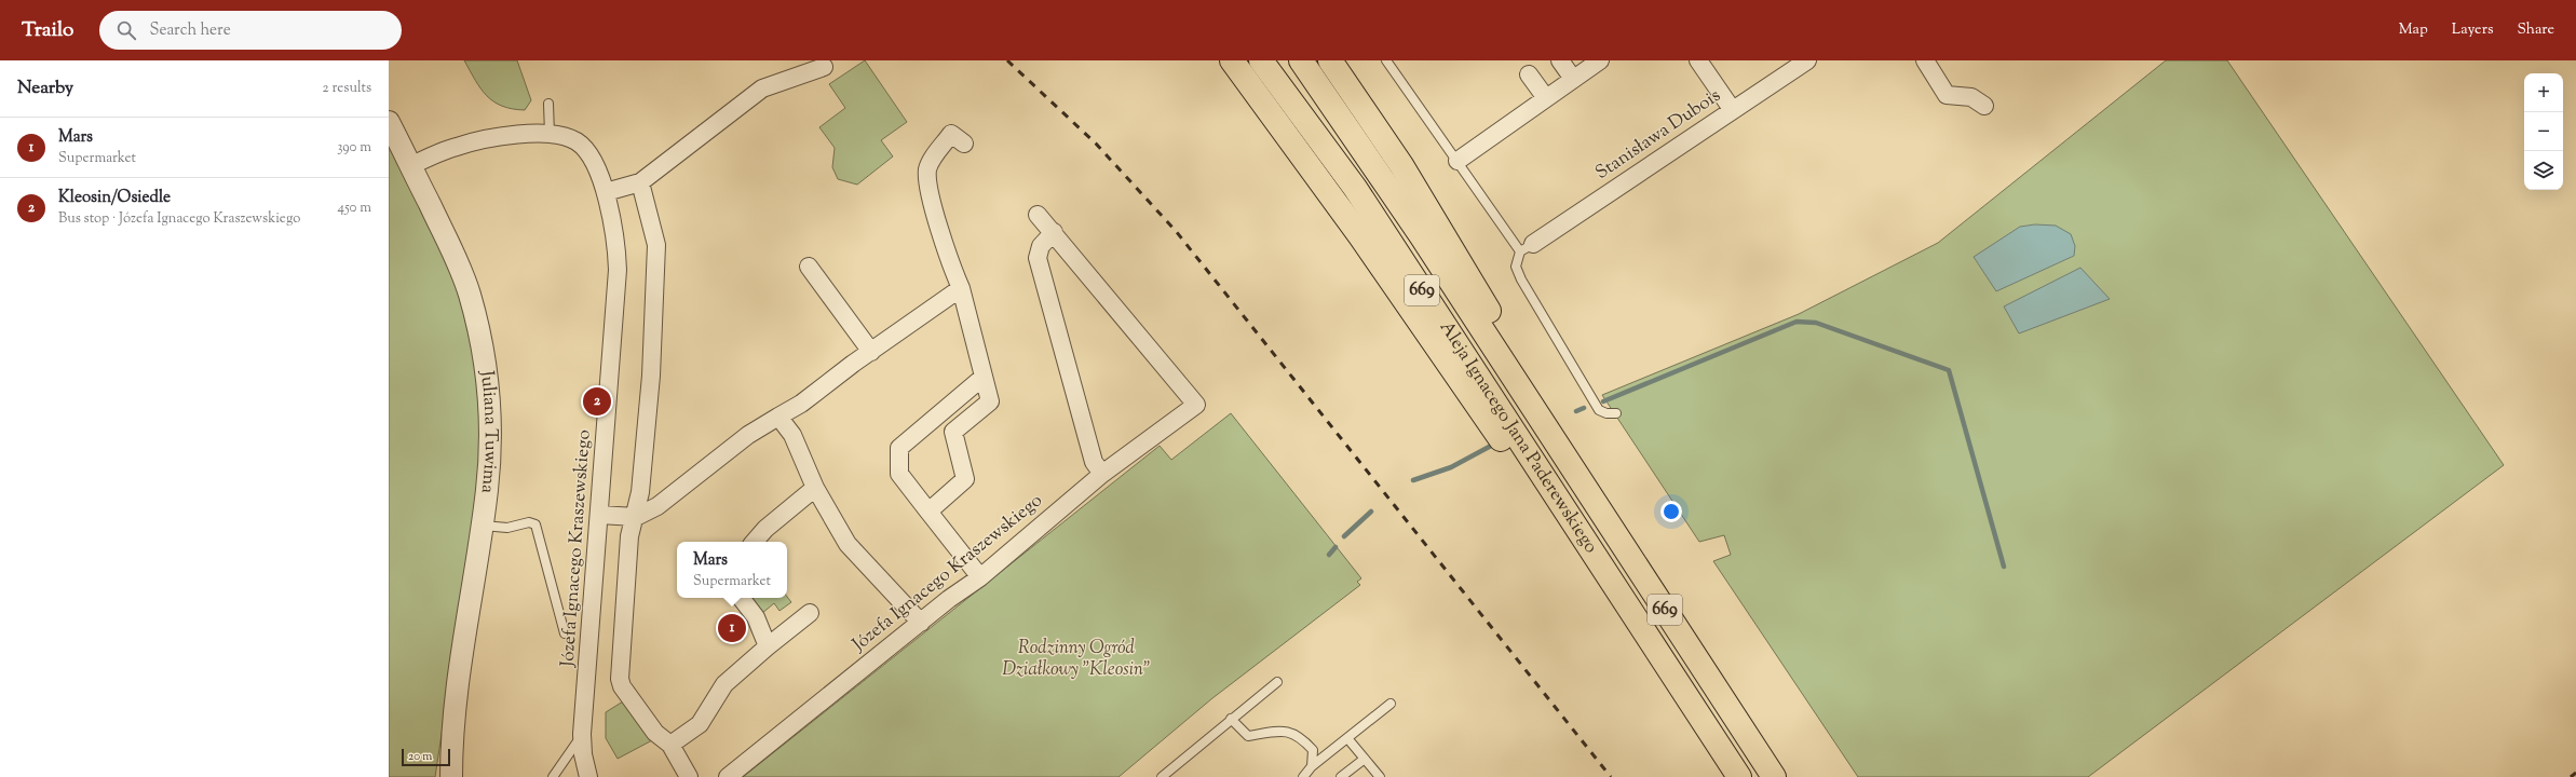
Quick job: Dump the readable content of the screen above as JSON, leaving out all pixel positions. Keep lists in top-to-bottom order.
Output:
{
  "streets": {
    "main road": ["669", "Aleja Ignacego Jana Paderewskiego"],
    "street": ["Stanisława Dubois", "Juliana Tuwima", "Józefa Ignacego Kraszewskiego"]
  },
  "crossings": [
    ["Juliana Tuwima", "Józefa Ignacego Kraszewskiego"]
  ],
  "parks": ["Rodzinny Ogród Działkowy \"Kleosin\""],
  "scale_bar": "20 m",
  "page": {
    "header": "Trailo",
    "search": "Search here",
    "nav": ["Map", "Layers", "Share"],
    "heading": ["Nearby", "2 results"],
    "map_buttons": ["+", "−"],
    "list": [
      {
        "mark": "1",
        "name": "Mars",
        "note": "Supermarket",
        "value": "390 m"
      },
      {
        "mark": "2",
        "name": "Kleosin/Osiedle",
        "note": "Bus stop · Józefa Ignacego Kraszewskiego",
        "value": "450 m"
      }
    ],
    "pins": ["2", "1"],
    "popup": ["Mars", "Supermarket"],
    "scale": "20 m"
  }
}
